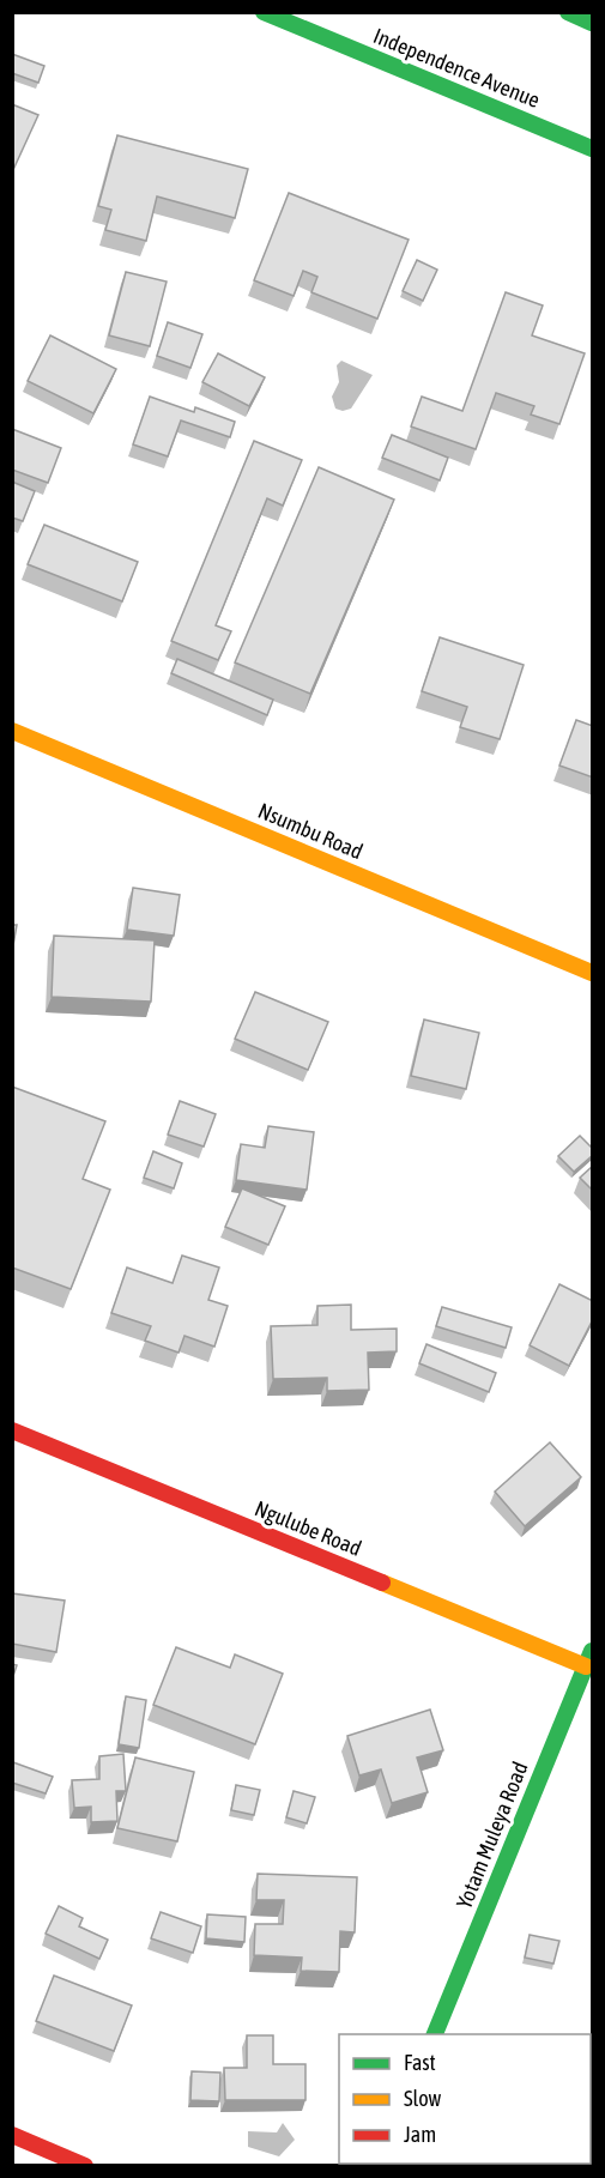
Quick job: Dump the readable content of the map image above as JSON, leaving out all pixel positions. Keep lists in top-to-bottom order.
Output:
{
  "streets": {
    "street": [
      "Independence Avenue",
      "Nsumbu Road",
      "Ngulube Road",
      "Yotam Muleya Road"
    ]
  },
  "crossings": [
    ["Ngulube Road", "Yotam Muleya Road"]
  ],
  "legend": ["Fast", "Slow", "Jam"]
}
